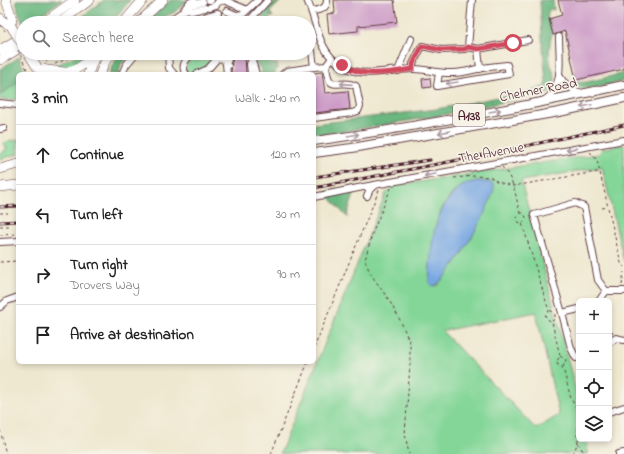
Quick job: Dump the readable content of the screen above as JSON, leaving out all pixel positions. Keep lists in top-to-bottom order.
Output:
{
  "streets": {
    "main road": ["Chelmer Road", "A138"],
    "street": ["The Avenue"]
  },
  "one_way": ["The Avenue"],
  "page": {
    "search": "Search here",
    "heading": ["3 min", "Walk · 240 m"],
    "list": [
      ["Continue", "120 m"],
      ["Turn left", "30 m"],
      ["Turn right", "Drovers Way", "90 m"],
      "Arrive at destination"
    ],
    "map_buttons": ["+", "−"]
  }
}
